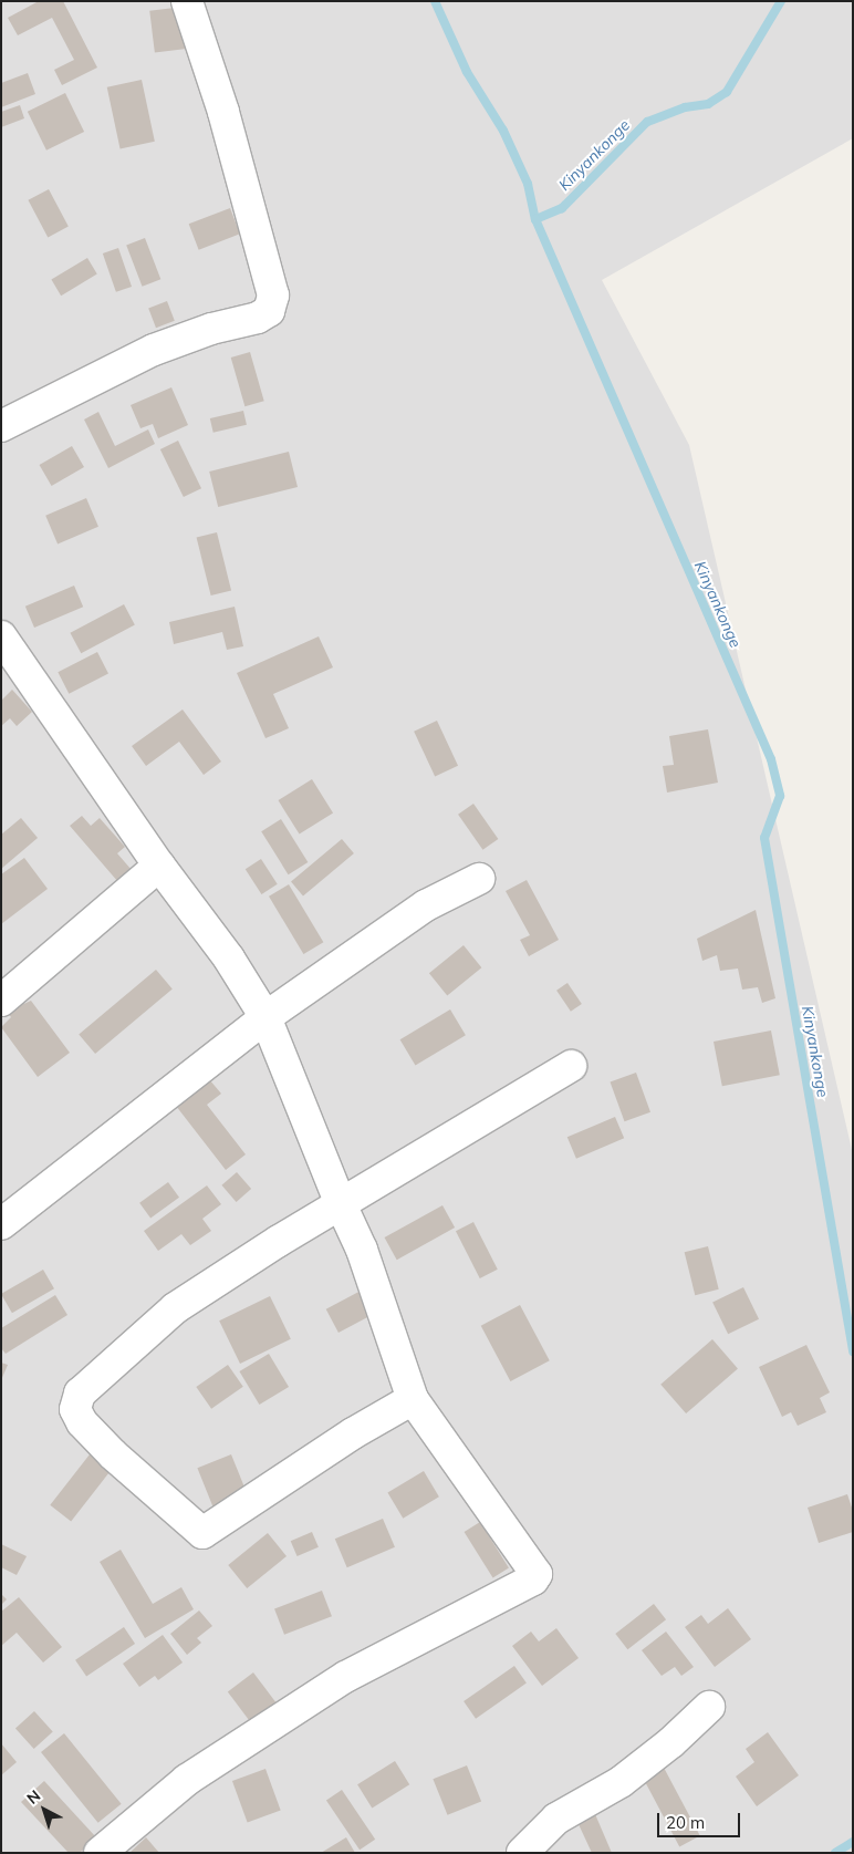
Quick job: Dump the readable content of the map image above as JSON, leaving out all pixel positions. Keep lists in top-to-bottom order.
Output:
{
  "water": ["Kinyankonge"],
  "scale_bar": "20 m",
  "north": "top left"
}
